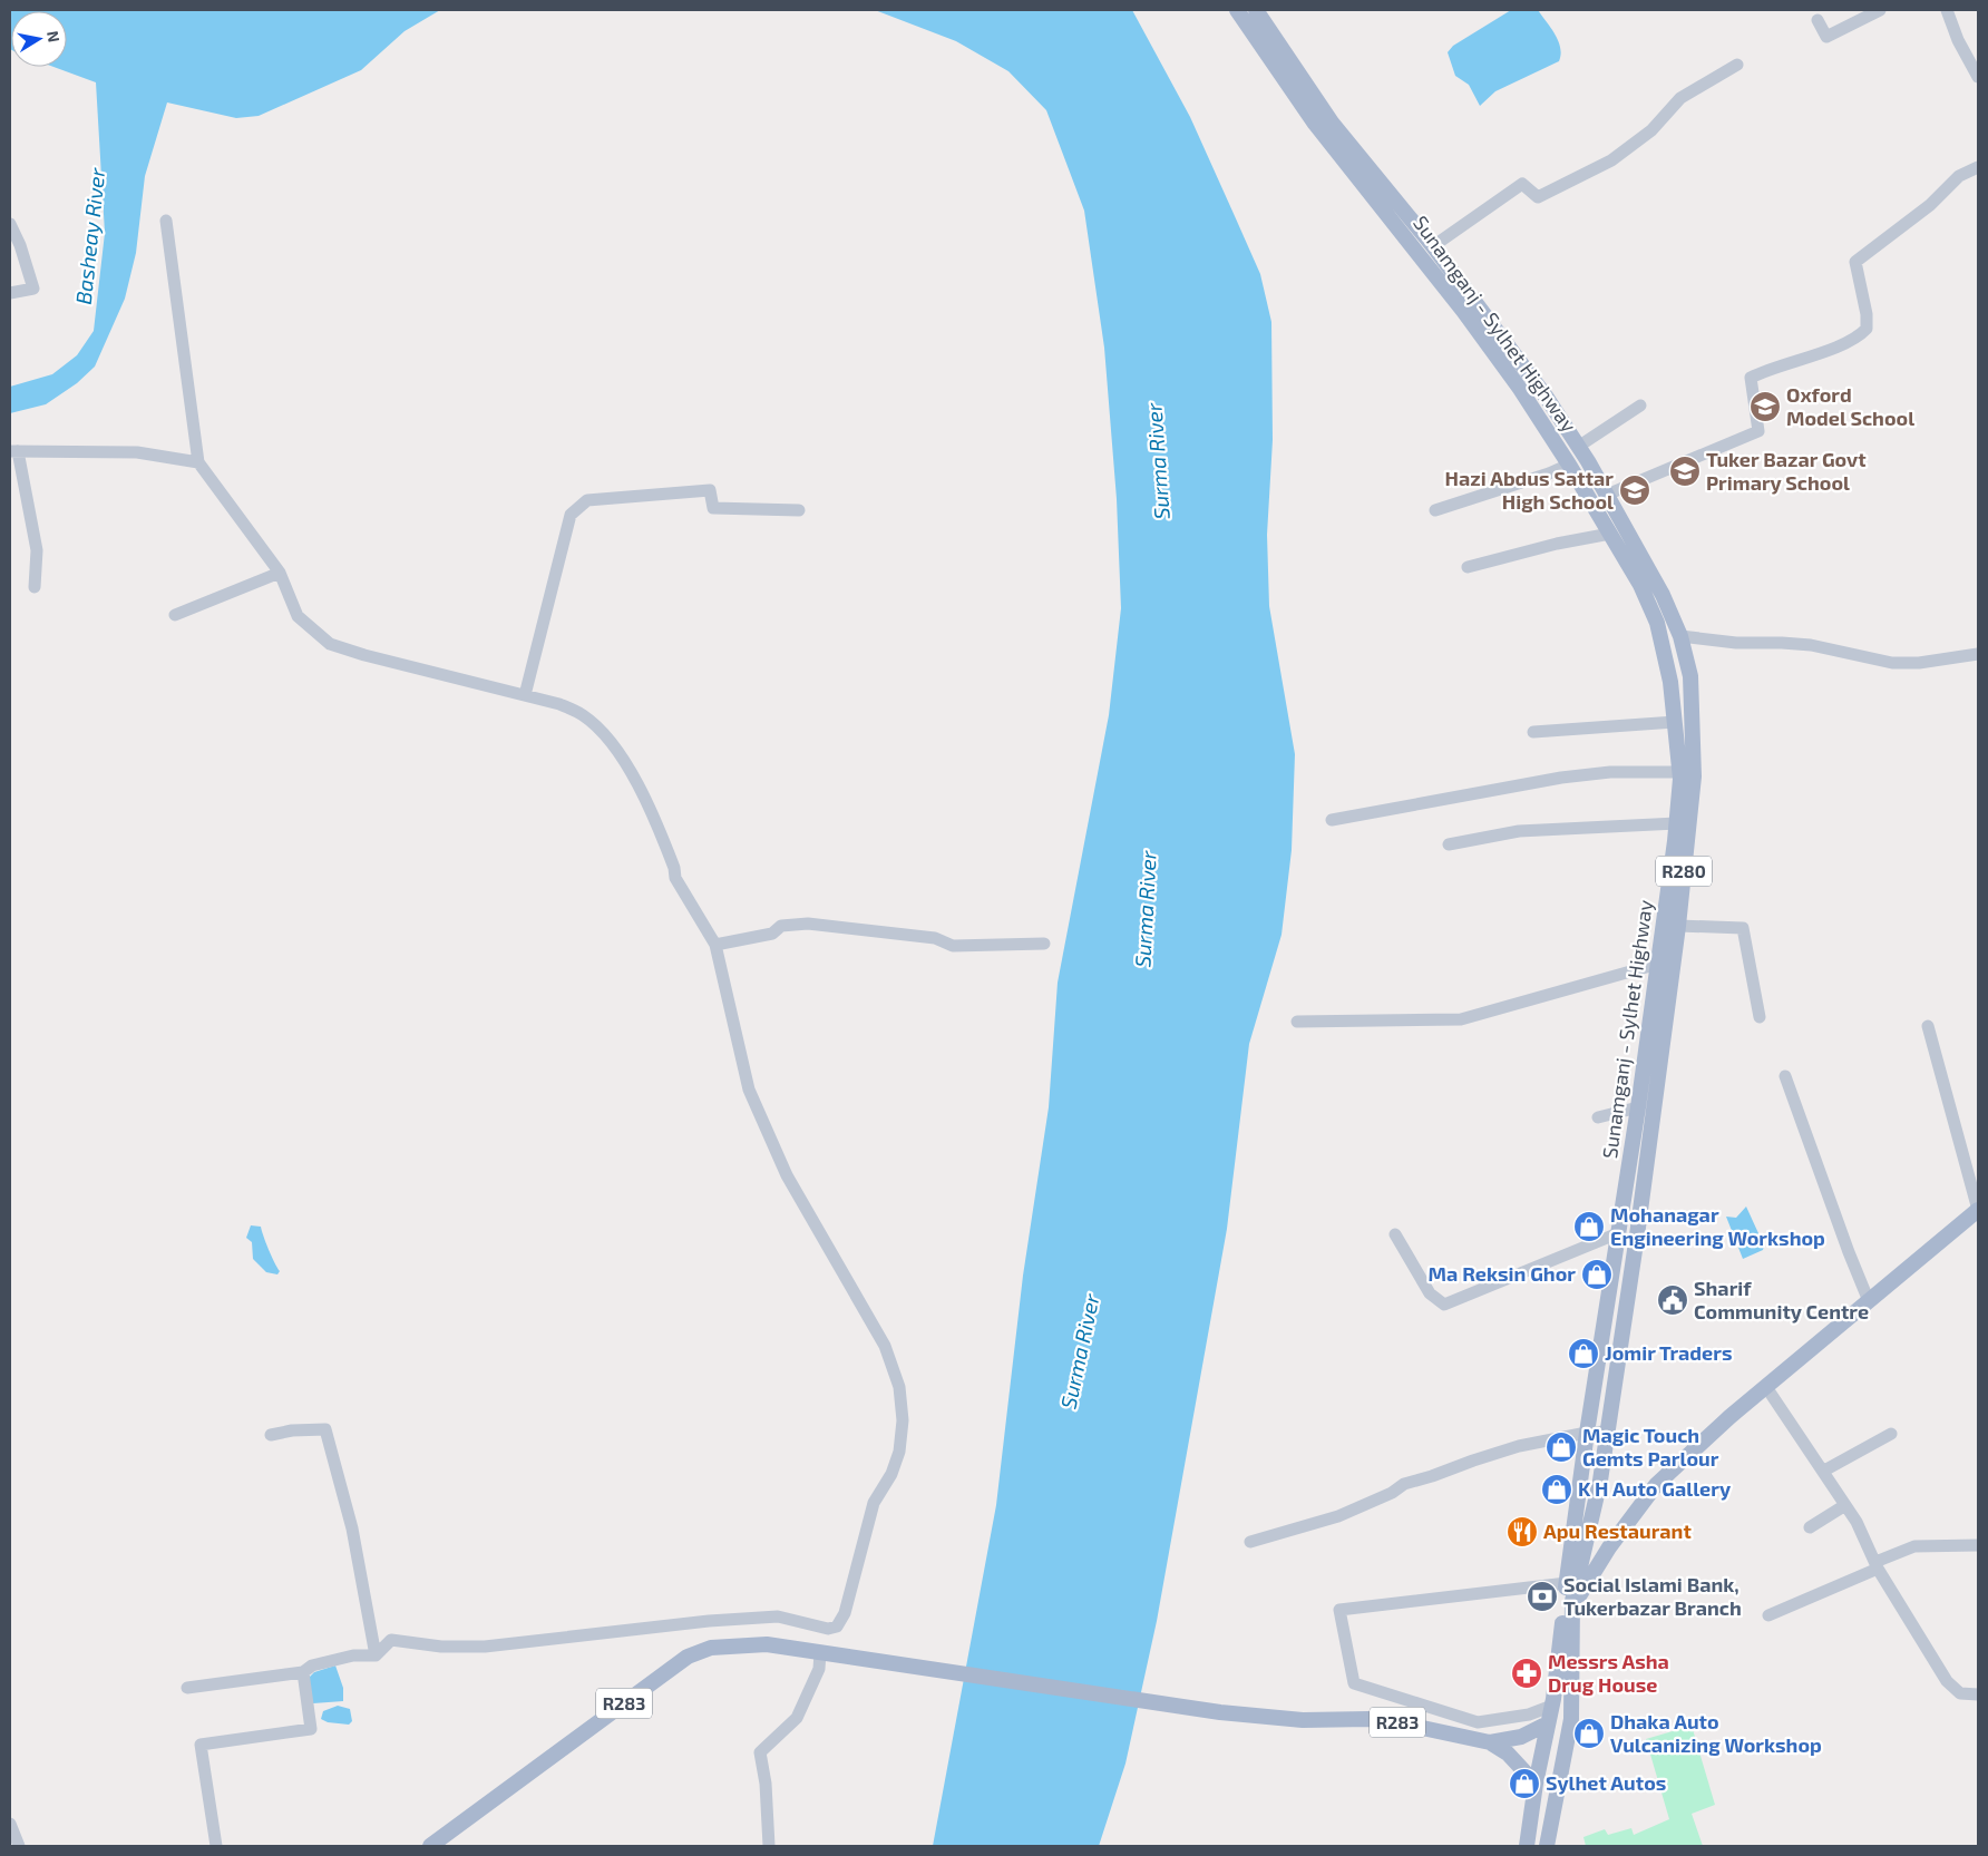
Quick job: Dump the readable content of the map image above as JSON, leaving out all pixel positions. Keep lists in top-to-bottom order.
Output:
{
  "streets": {
    "main road": ["Sunamganj - Sylhet Highway", "R280", "R283"]
  },
  "water": ["Basheay River", "Surma River"],
  "places": {
    "school or university": ["Oxford Model School", "Tuker Bazar Govt Primary School", "Hazi Abdus Sattar High School"],
    "shop": [
      "Mohanagar Engineering Workshop",
      "Ma Reksin Ghor",
      "Jomir Traders",
      "Magic Touch Gemts Parlour",
      "K H Auto Gallery",
      "Dhaka Auto Vulcanizing Workshop",
      "Sylhet Autos"
    ],
    "public building": ["Sharif Community Centre"],
    "restaurant": ["Apu Restaurant"],
    "bank": ["Social Islami Bank, Tukerbazar Branch"],
    "pharmacy": ["Messrs Asha Drug House"]
  },
  "north": "right"
}
